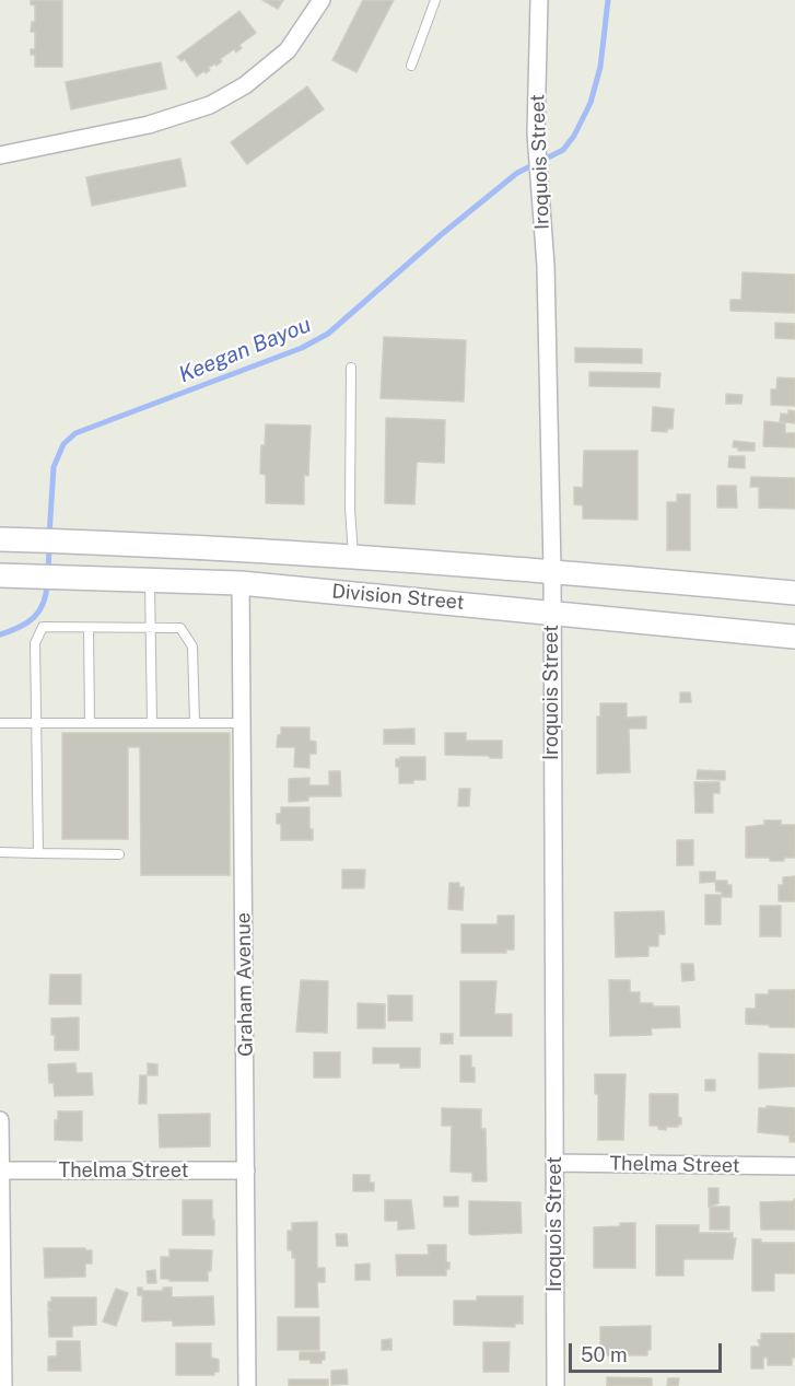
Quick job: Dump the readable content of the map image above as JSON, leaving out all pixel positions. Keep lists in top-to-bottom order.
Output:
{
  "streets": {
    "main road": ["Division Street"],
    "street": ["Iroquois Street", "Graham Avenue", "Thelma Street"]
  },
  "crossings": [
    ["Iroquois Street", "Division Street"],
    ["Iroquois Street", "Thelma Street"],
    ["Division Street", "Graham Avenue"],
    ["Graham Avenue", "Thelma Street"]
  ],
  "water": ["Keegan Bayou"],
  "scale_bar": "50 m"
}
